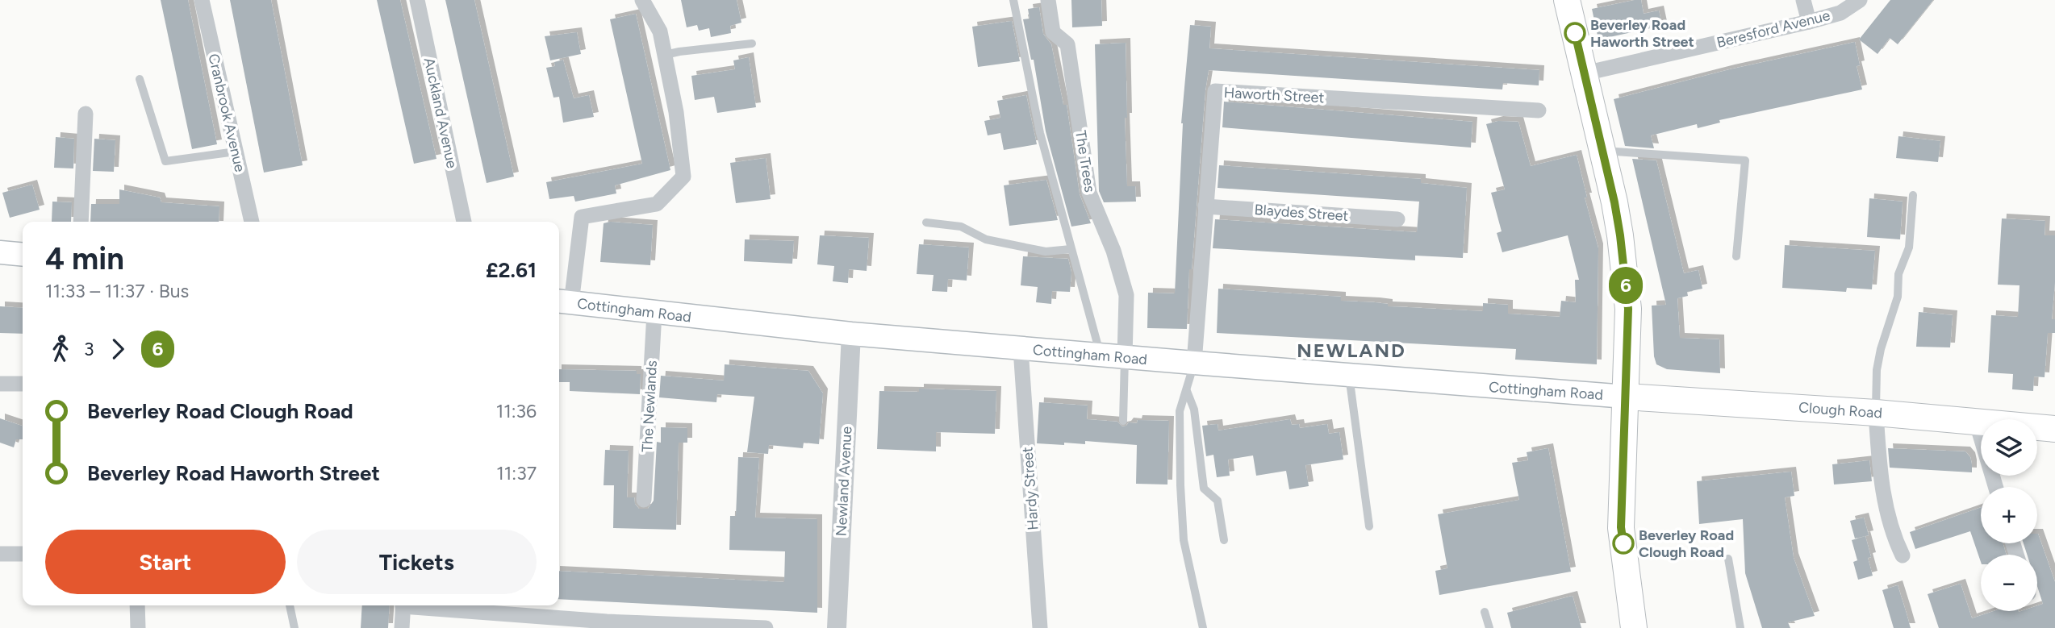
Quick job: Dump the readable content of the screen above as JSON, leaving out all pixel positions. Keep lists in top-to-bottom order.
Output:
{
  "streets": {
    "main road": ["Cottingham Road", "Clough Road"],
    "street": [
      "Beresford Avenue",
      "Haworth Street",
      "Cranbrook Avenue",
      "Auckland Avenue",
      "The Trees",
      "Blaydes Street",
      "The Newlands",
      "Newland Avenue",
      "Hardy Street"
    ]
  },
  "crossings": [
    ["Haworth Street", "Blaydes Street"],
    ["Haworth Street", "Cottingham Road"],
    ["The Trees", "Cottingham Road"],
    ["Cottingham Road", "The Newlands"],
    ["Cottingham Road", "Clough Road"],
    ["Cottingham Road", "Newland Avenue"],
    ["Cottingham Road", "Hardy Street"]
  ],
  "districts": ["NEWLAND"],
  "places": ["Beverley Road Haworth Street", "Beverley Road Clough Road"],
  "lines": ["bus line 6"],
  "page": {
    "on_map": "6",
    "heading": ["4 min", "11:33 – 11:37 · Bus", "£2.61"],
    "legs": ["3", "6"],
    "list": [
      {
        "name": "Beverley Road Clough Road",
        "value": "11:36"
      },
      {
        "name": "Beverley Road Haworth Street",
        "value": "11:37"
      }
    ],
    "map_buttons": ["+", "−"],
    "buttons": ["Start", "Tickets"]
  }
}
